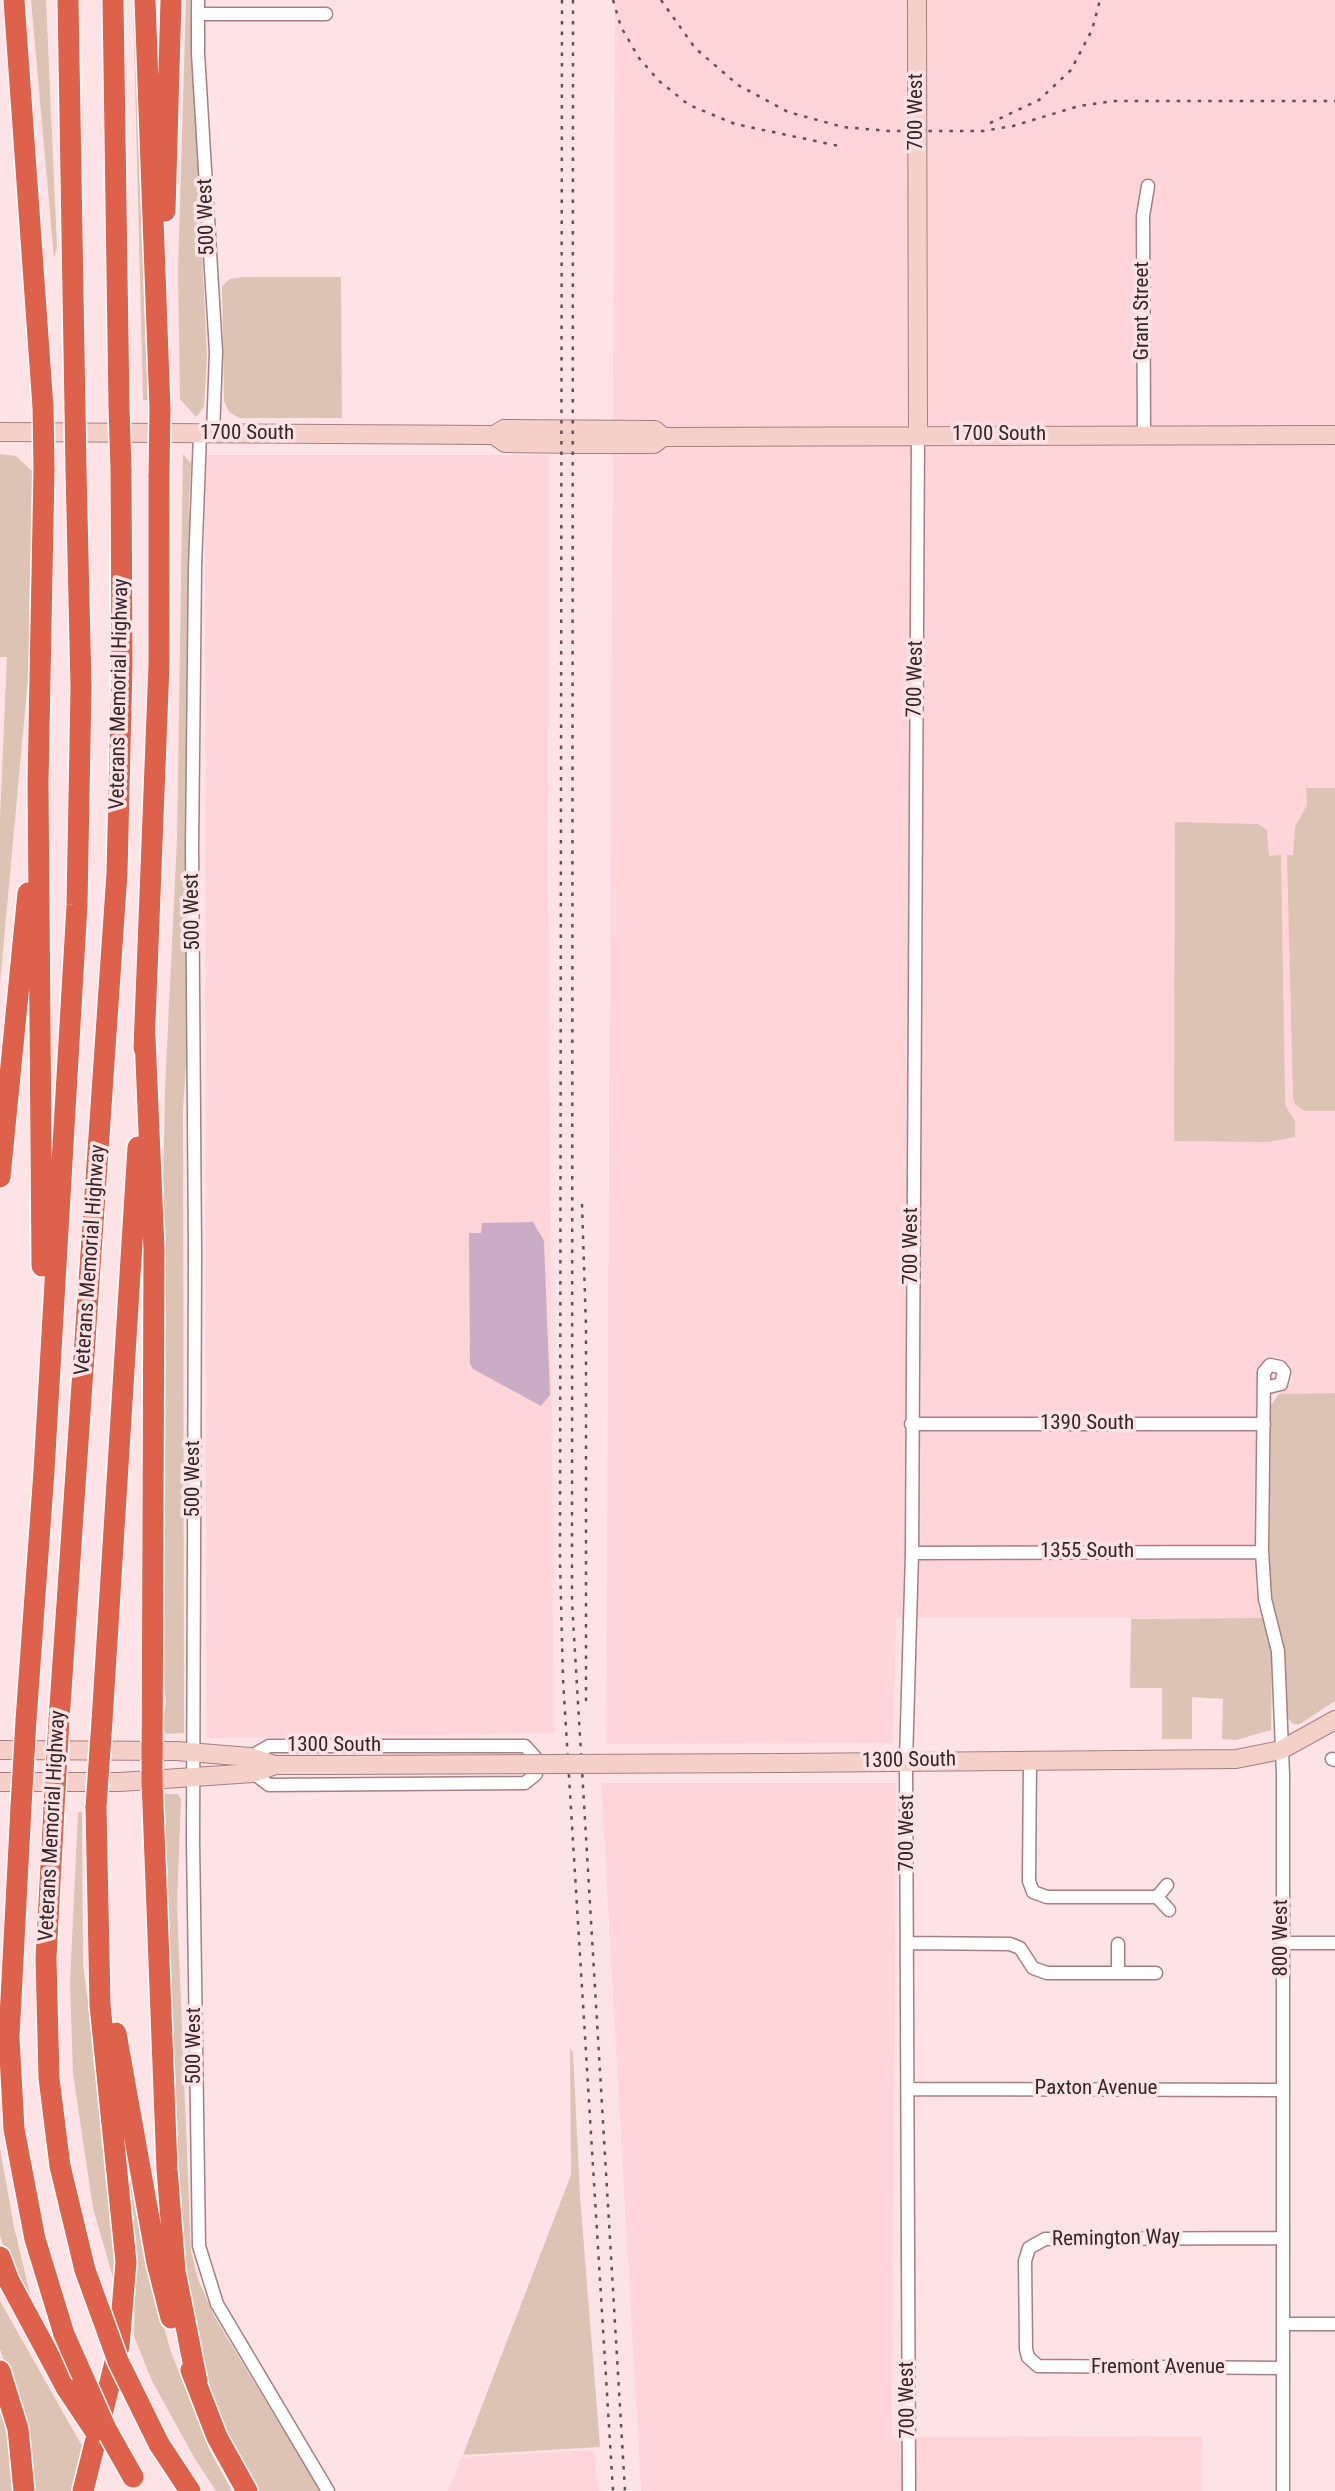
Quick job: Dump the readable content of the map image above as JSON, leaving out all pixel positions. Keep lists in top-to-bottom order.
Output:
{
  "streets": {
    "highway": ["Veterans Memorial Highway"],
    "street": [
      "700 West",
      "500 West",
      "Grant Street",
      "1700 South",
      "1390 South",
      "1355 South",
      "1300 South",
      "800 West",
      "Paxton Avenue",
      "Remington Way",
      "Fremont Avenue"
    ]
  },
  "crossings": [
    ["700 West", "1700 South"],
    ["700 West", "1390 South"],
    ["700 West", "1355 South"],
    ["700 West", "1300 South"],
    ["700 West", "Paxton Avenue"],
    ["500 West", "1700 South"],
    ["500 West", "1300 South"],
    ["Grant Street", "1700 South"],
    ["1390 South", "800 West"],
    ["1355 South", "800 West"],
    ["1300 South", "800 West"],
    ["800 West", "Paxton Avenue"],
    ["800 West", "Remington Way"],
    ["800 West", "Fremont Avenue"],
    ["Remington Way", "Fremont Avenue"]
  ]
}
